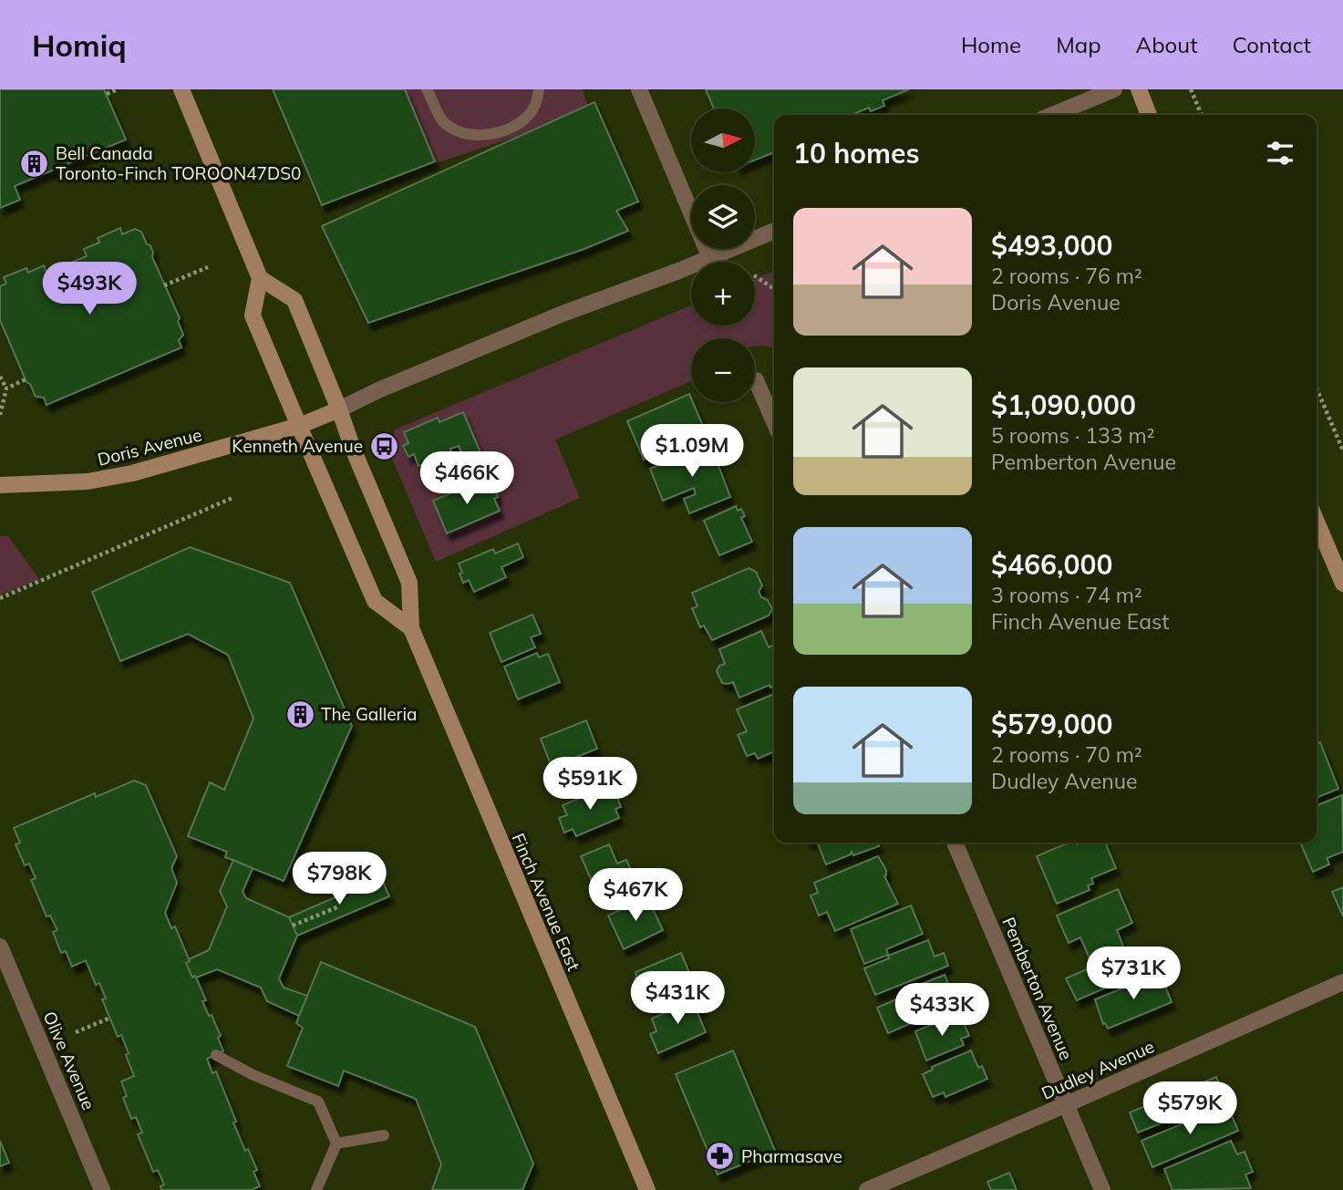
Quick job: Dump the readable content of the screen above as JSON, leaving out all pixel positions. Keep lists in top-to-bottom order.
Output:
{
  "streets": {
    "main road": ["Doris Avenue", "Finch Avenue East"],
    "street": ["Pemberton Avenue", "Olive Avenue", "Dudley Avenue"]
  },
  "crossings": [
    ["Doris Avenue", "Finch Avenue East"],
    ["Pemberton Avenue", "Dudley Avenue"]
  ],
  "places": {
    "building": ["Bell Canada Toronto-Finch TOROON47DS0", "The Galleria"],
    "bus stop": ["Kenneth Avenue"],
    "pharmacy": ["Pharmasave"]
  },
  "north": "right",
  "page": {
    "header": "Homiq",
    "nav": [
      "Home",
      "Map",
      "About",
      "Contact"
    ],
    "map_buttons": ["+", "−"],
    "heading": "10 homes",
    "list": [
      {
        "name": "$493,000",
        "note": "2 rooms · 76 m² · Doris Avenue"
      },
      {
        "name": "$1,090,000",
        "note": "5 rooms · 133 m² · Pemberton Avenue"
      },
      {
        "name": "$466,000",
        "note": "3 rooms · 74 m² · Finch Avenue East"
      },
      {
        "name": "$579,000",
        "note": "2 rooms · 70 m² · Dudley Avenue"
      }
    ],
    "price": [
      "$493K",
      "$1.09M",
      "$466K",
      "$591K",
      "$798K",
      "$467K",
      "$731K",
      "$431K",
      "$433K",
      "$579K"
    ]
  }
}
